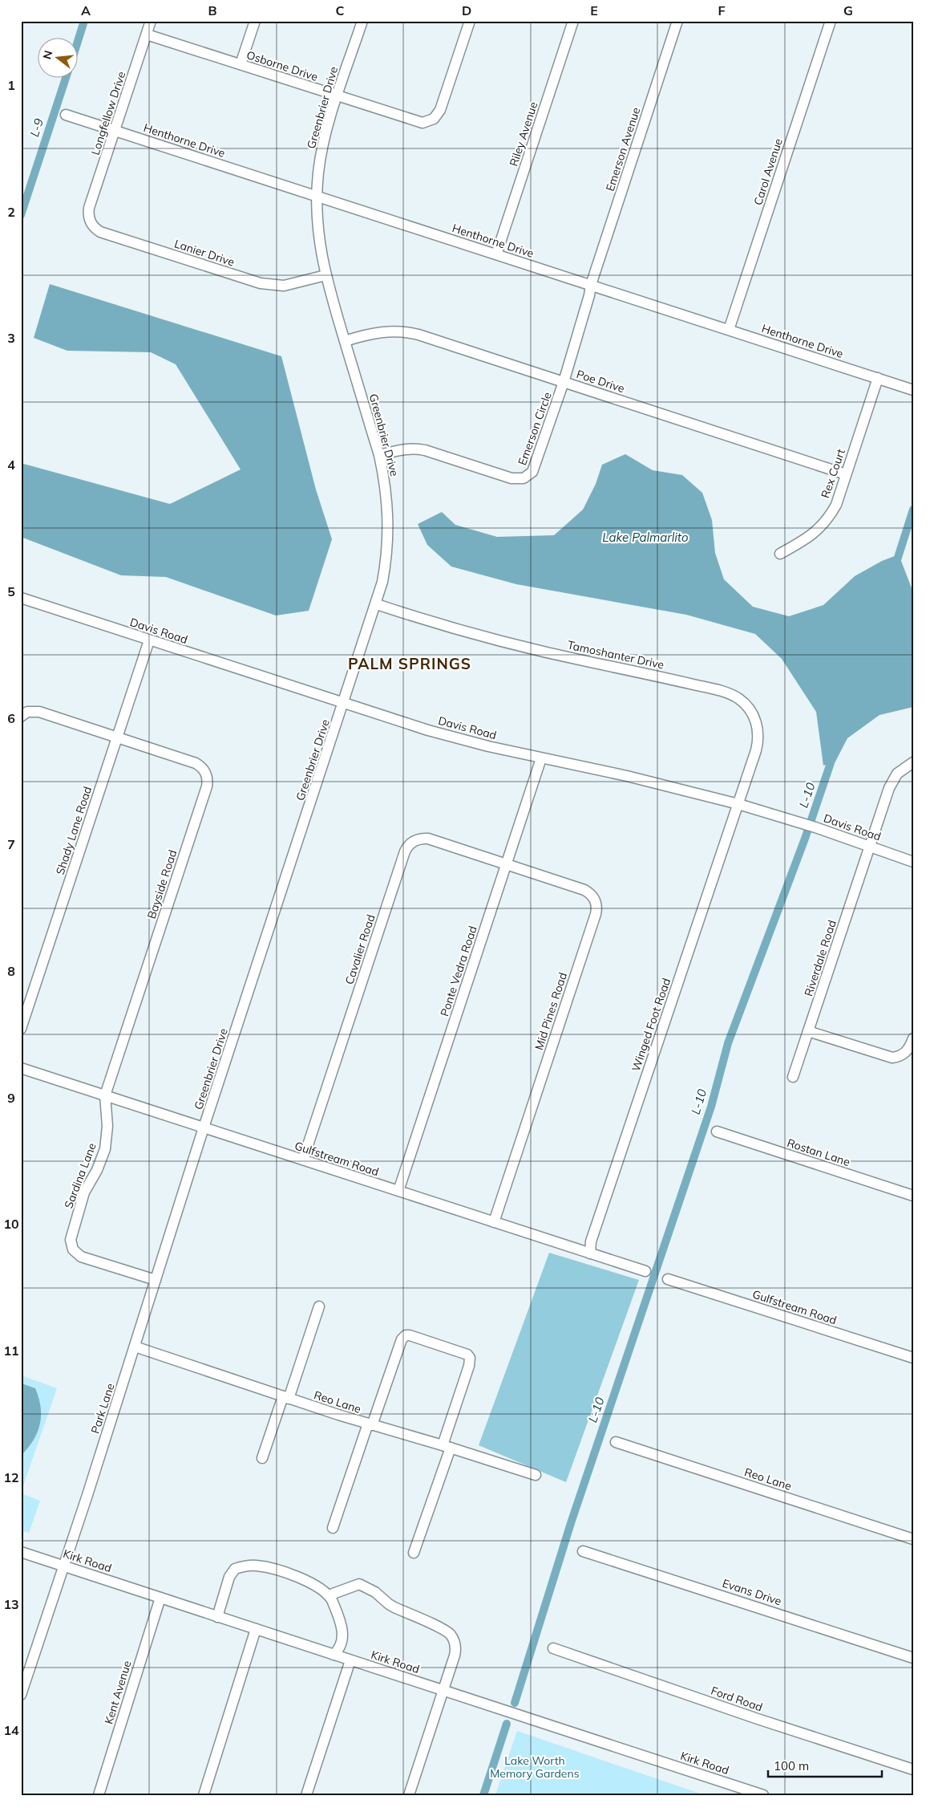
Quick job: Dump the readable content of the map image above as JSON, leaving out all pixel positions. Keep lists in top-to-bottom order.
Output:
{
  "streets": {
    "street": [
      "Osborne Drive",
      "Greenbrier Drive",
      "Longfellow Drive",
      "Riley Avenue",
      "Henthorne Drive",
      "Emerson Avenue",
      "Carol Avenue",
      "Lanier Drive",
      "Poe Drive",
      "Emerson Circle",
      "Rex Court",
      "Davis Road",
      "Tamoshanter Drive",
      "Shady Lane Road",
      "Bayside Road",
      "Cavalier Road",
      "Riverdale Road",
      "Ponte Vedra Road",
      "Mid Pines Road",
      "Winged Foot Road",
      "Rostan Lane",
      "Gulfstream Road",
      "Sardina Lane",
      "Reo Lane",
      "Park Lane",
      "Kirk Road",
      "Evans Drive",
      "Kent Avenue",
      "Ford Road"
    ]
  },
  "crossings": [
    ["Osborne Drive", "Greenbrier Drive"],
    ["Osborne Drive", "Longfellow Drive"],
    ["Greenbrier Drive", "Henthorne Drive"],
    ["Greenbrier Drive", "Lanier Drive"],
    ["Greenbrier Drive", "Poe Drive"],
    ["Greenbrier Drive", "Emerson Circle"],
    ["Greenbrier Drive", "Davis Road"],
    ["Greenbrier Drive", "Tamoshanter Drive"],
    ["Greenbrier Drive", "Gulfstream Road"],
    ["Greenbrier Drive", "Park Lane"],
    ["Longfellow Drive", "Henthorne Drive"],
    ["Longfellow Drive", "Lanier Drive"],
    ["Riley Avenue", "Henthorne Drive"],
    ["Henthorne Drive", "Emerson Avenue"],
    ["Henthorne Drive", "Carol Avenue"],
    ["Henthorne Drive", "Emerson Circle"],
    ["Henthorne Drive", "Rex Court"],
    ["Emerson Avenue", "Emerson Circle"],
    ["Poe Drive", "Emerson Circle"],
    ["Poe Drive", "Rex Court"],
    ["Davis Road", "Tamoshanter Drive"],
    ["Davis Road", "Shady Lane Road"],
    ["Davis Road", "Riverdale Road"],
    ["Davis Road", "Ponte Vedra Road"],
    ["Davis Road", "Winged Foot Road"],
    ["Tamoshanter Drive", "Winged Foot Road"],
    ["Shady Lane Road", "Bayside Road"],
    ["Bayside Road", "Gulfstream Road"],
    ["Bayside Road", "Sardina Lane"],
    ["Cavalier Road", "Ponte Vedra Road"],
    ["Cavalier Road", "Mid Pines Road"],
    ["Cavalier Road", "Gulfstream Road"],
    ["Ponte Vedra Road", "Mid Pines Road"],
    ["Ponte Vedra Road", "Gulfstream Road"],
    ["Mid Pines Road", "Gulfstream Road"],
    ["Winged Foot Road", "Gulfstream Road"],
    ["Gulfstream Road", "Sardina Lane"],
    ["Gulfstream Road", "Park Lane"],
    ["Sardina Lane", "Park Lane"],
    ["Reo Lane", "Park Lane"],
    ["Park Lane", "Kirk Road"],
    ["Kirk Road", "Kent Avenue"]
  ],
  "districts": ["PALM SPRINGS"],
  "water": ["L-9", "Lake Palmarlito", "L-10"],
  "parks": ["Lake Worth Memory Gardens"],
  "scale_bar": "100 m",
  "north": "left",
  "grid": {
    "columns": [
      "A",
      "B",
      "C",
      "D",
      "E",
      "F",
      "G"
    ],
    "rows": [
      "1",
      "2",
      "3",
      "4",
      "5",
      "6",
      "7",
      "8",
      "9",
      "10",
      "11",
      "12",
      "13",
      "14"
    ]
  }
}
